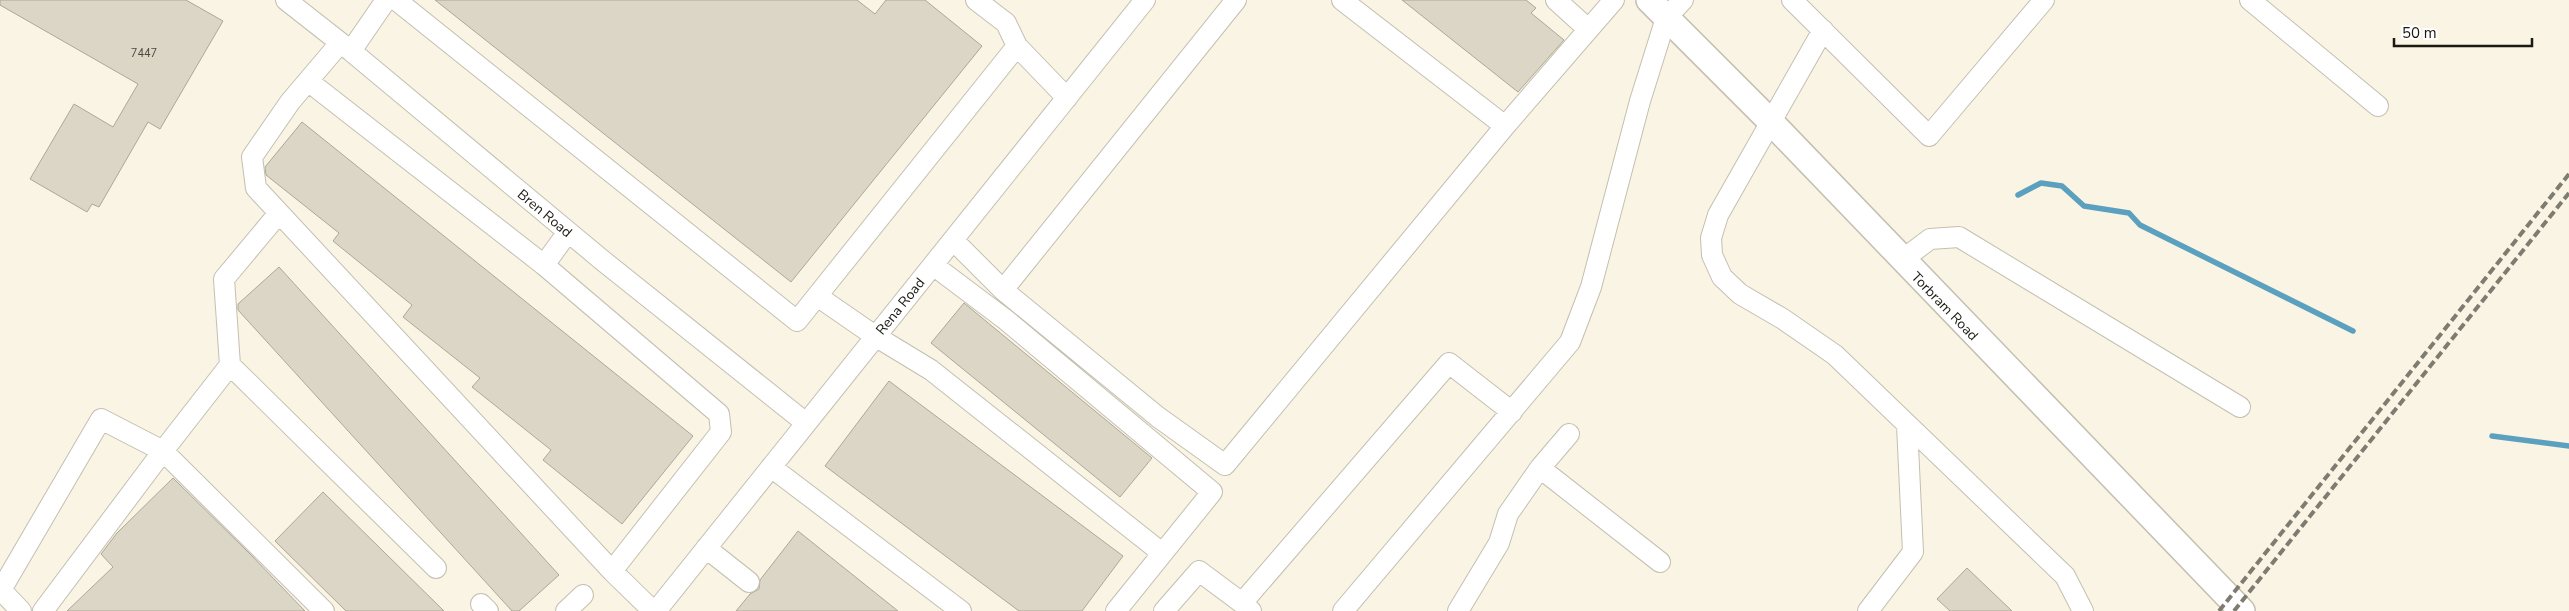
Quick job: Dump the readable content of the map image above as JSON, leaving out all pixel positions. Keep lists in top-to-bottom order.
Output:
{
  "streets": {
    "main road": ["Torbram Road"],
    "street": ["Bren Road", "Rena Road"]
  },
  "crossings": [
    ["Bren Road", "Rena Road"]
  ],
  "house_numbers": ["7447"],
  "scale_bar": "50 m"
}
